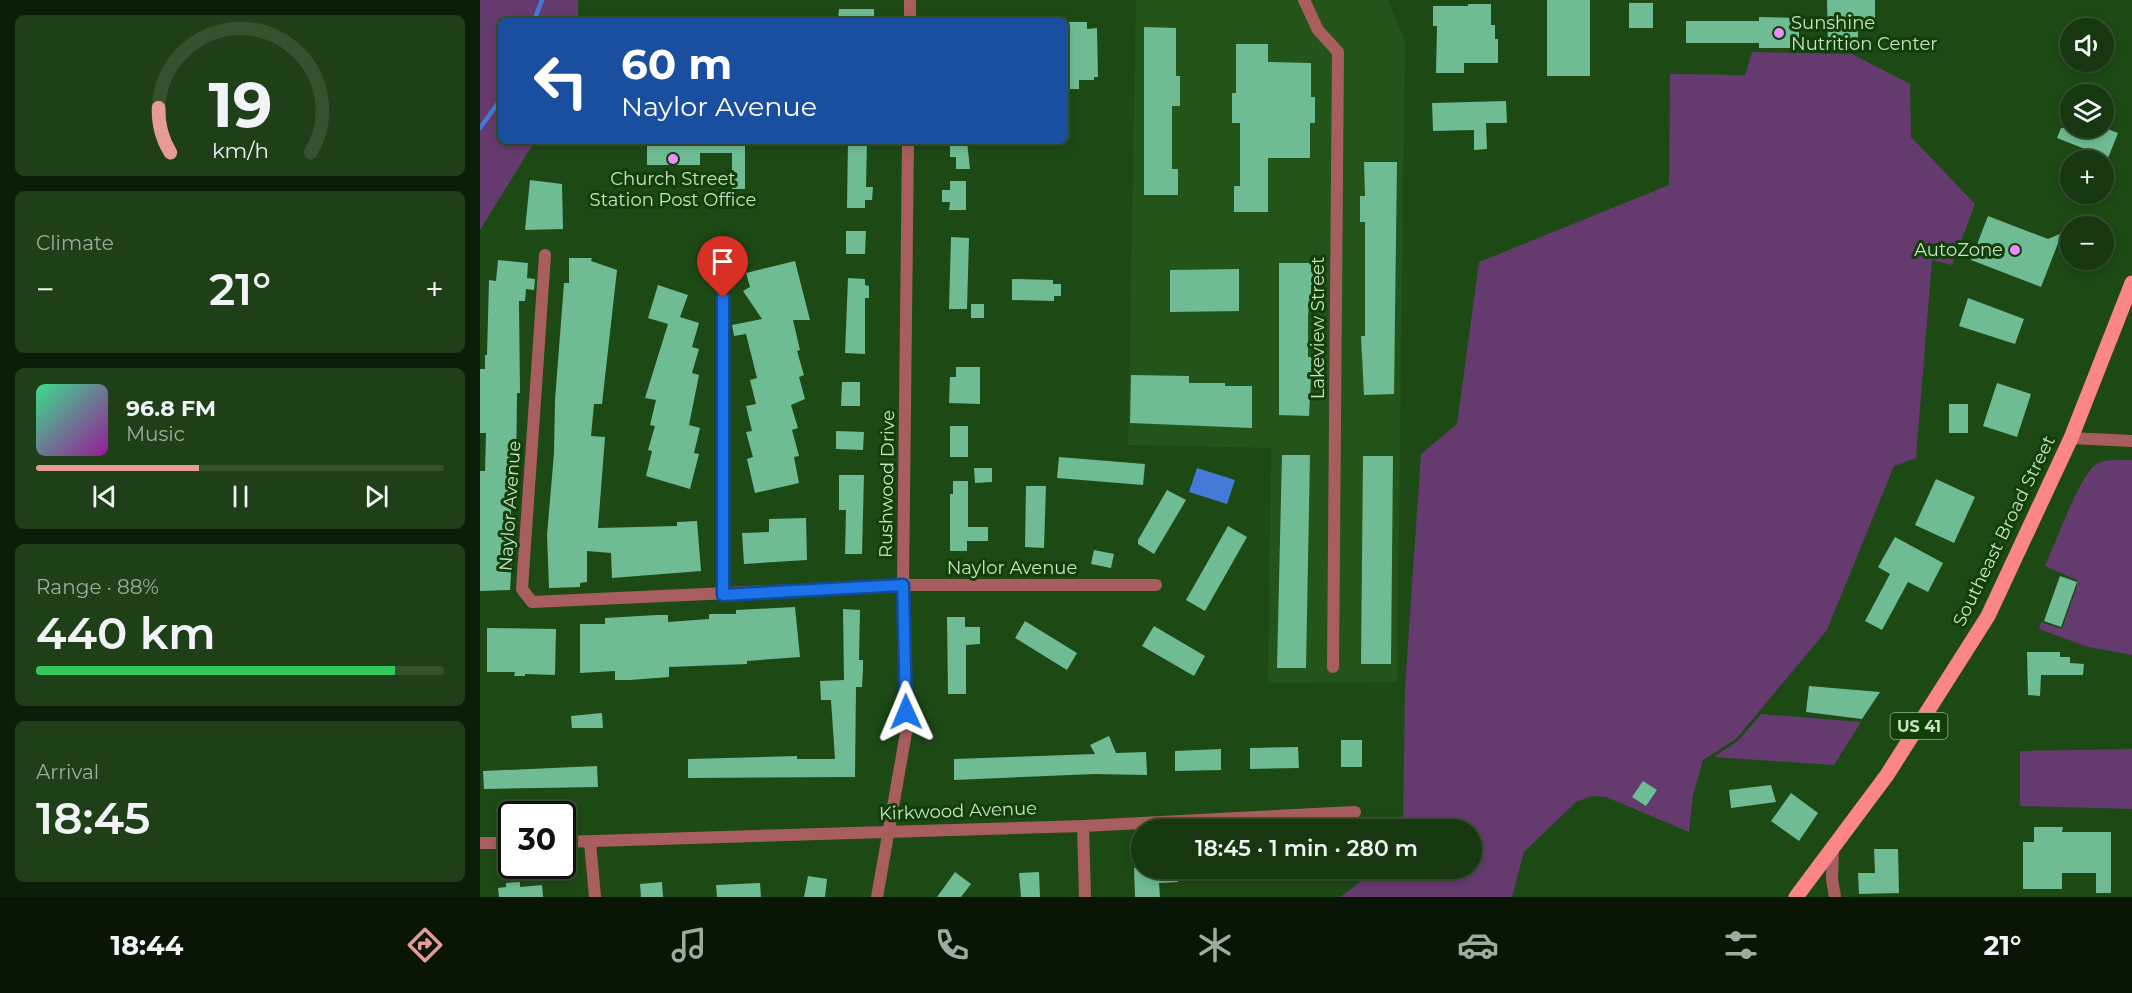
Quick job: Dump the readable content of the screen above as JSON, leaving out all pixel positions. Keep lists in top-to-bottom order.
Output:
{
  "streets": {
    "main road": ["Southeast Broad Street", "US 41"],
    "street": [
      "Lakeview Street",
      "Rushwood Drive",
      "Naylor Avenue",
      "Kirkwood Avenue"
    ]
  },
  "crossings": [
    ["Rushwood Drive", "Naylor Avenue"],
    ["Rushwood Drive", "Kirkwood Avenue"]
  ],
  "places": ["Sunshine Nutrition Center", "Church Street Station Post Office", "AutoZone"],
  "page": {
    "map_buttons": ["+", "−"],
    "turn": ["60 m", "Naylor Avenue"],
    "tile": [
      "Climate",
      ["Range · 88%", "440 km"],
      ["Arrival", "18:45"]
    ],
    "heat": ["−", "21°", "+"],
    "song": ["96.8 FM", "Music"],
    "limit": "30",
    "trip": "18:45 · 1 min · 280 m",
    "tabs": ["18:44", "21°"],
    "gauge": ["19", "km/h"]
  }
}
